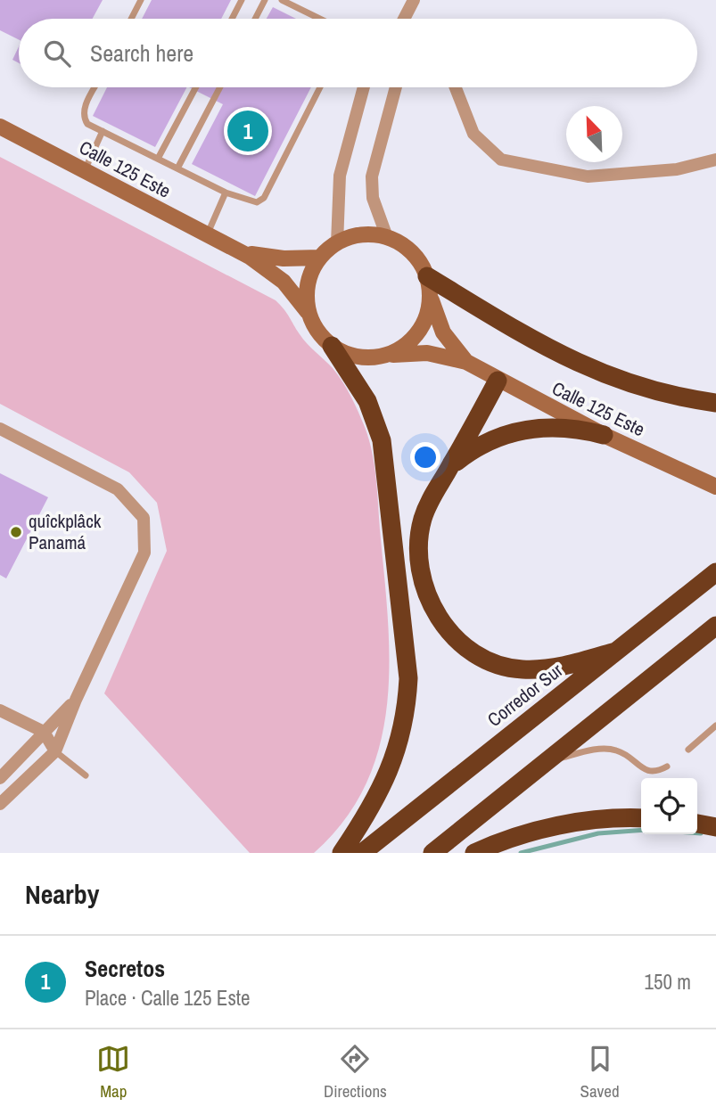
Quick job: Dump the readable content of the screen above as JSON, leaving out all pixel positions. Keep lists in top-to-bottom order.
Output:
{
  "streets": {
    "highway": ["Corredor Sur"],
    "main road": ["Calle 125 Este"]
  },
  "places": ["quîckplâck Panamá"],
  "north": "top left",
  "page": {
    "search": "Search here",
    "pins": "1",
    "heading": "Nearby",
    "list": [
      {
        "mark": "1",
        "name": "Secretos",
        "note": "Place · Calle 125 Este",
        "value": "150 m"
      }
    ],
    "nav": ["Map", "Directions", "Saved"]
  }
}
